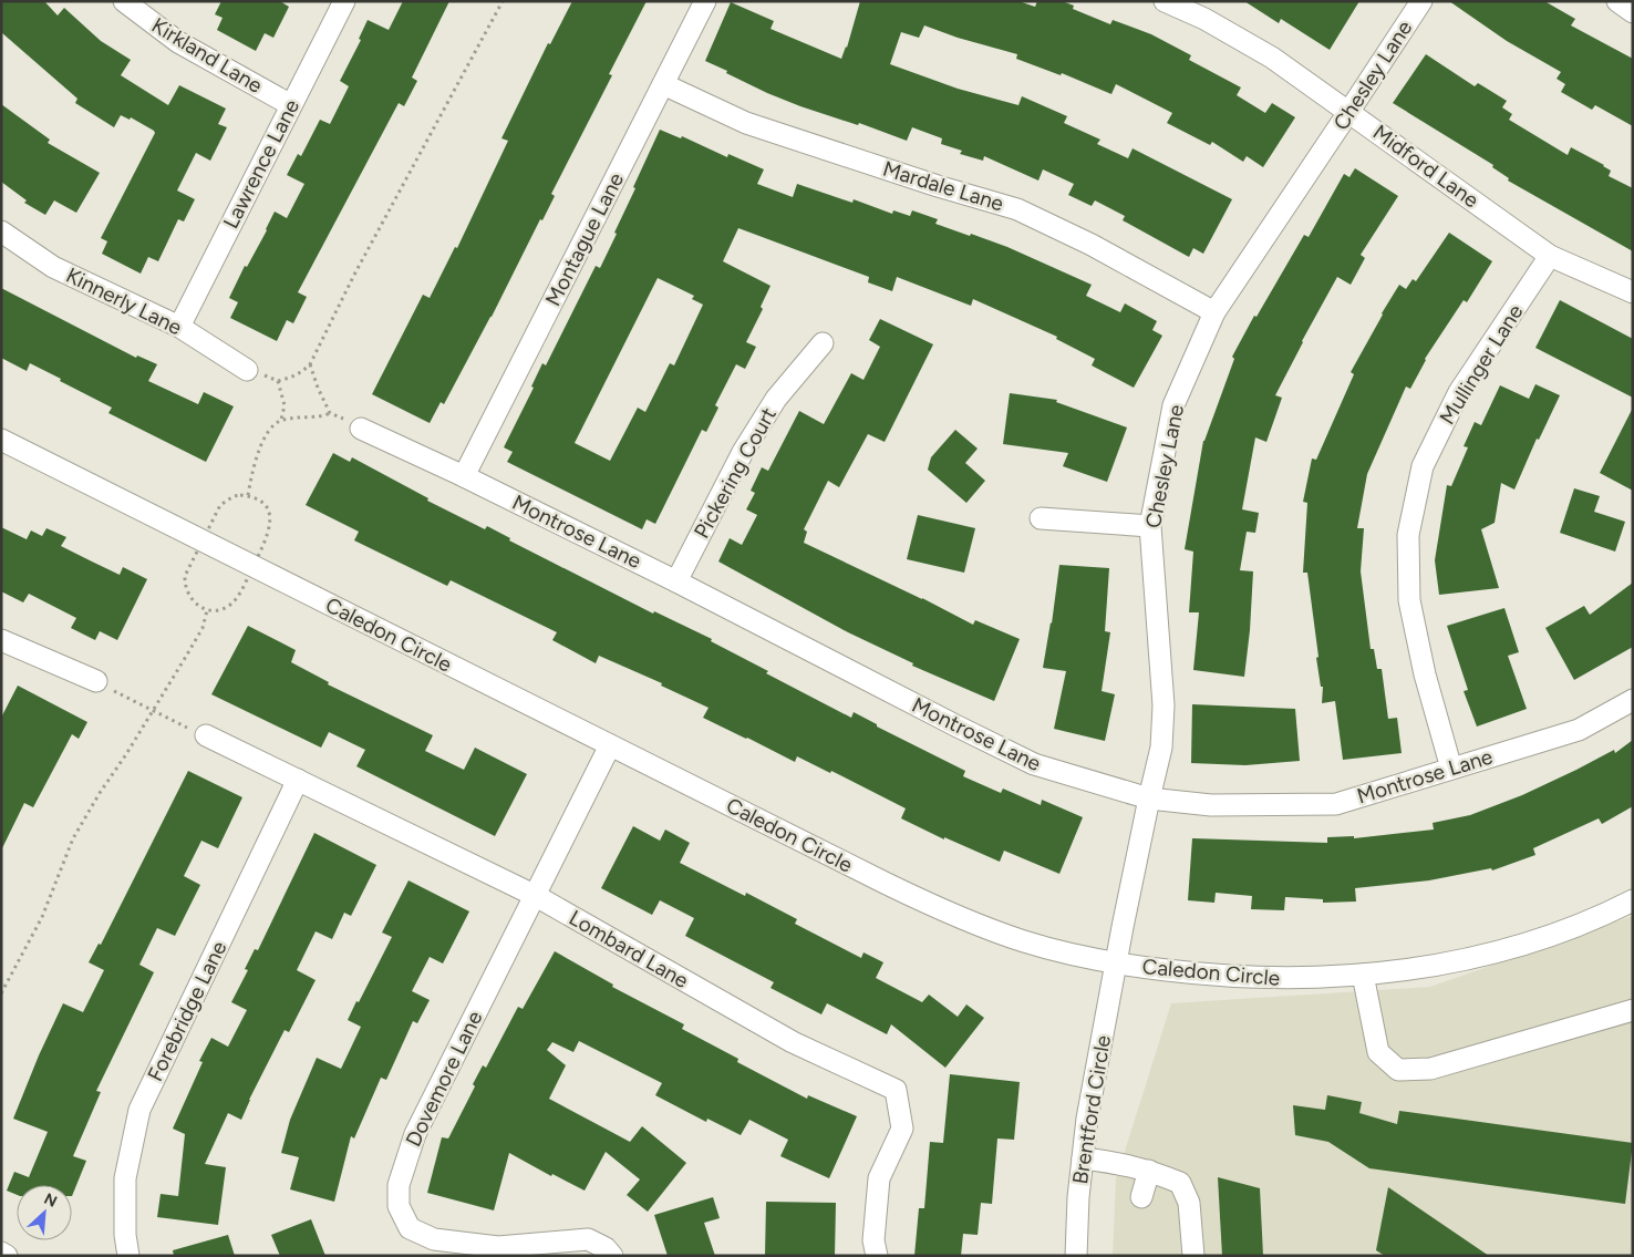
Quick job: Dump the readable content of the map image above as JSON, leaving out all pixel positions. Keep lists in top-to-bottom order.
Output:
{
  "streets": {
    "street": [
      "Kirkland Lane",
      "Chesley Lane",
      "Lawrence Lane",
      "Midford Lane",
      "Mardale Lane",
      "Montague Lane",
      "Kinnerly Lane",
      "Mullinger Lane",
      "Pickering Court",
      "Montrose Lane",
      "Caledon Circle",
      "Lombard Lane",
      "Forebridge Lane",
      "Dovemore Lane",
      "Brentford Circle"
    ]
  },
  "crossings": [
    ["Kirkland Lane", "Lawrence Lane"],
    ["Chesley Lane", "Midford Lane"],
    ["Chesley Lane", "Mardale Lane"],
    ["Chesley Lane", "Montrose Lane"],
    ["Chesley Lane", "Caledon Circle"],
    ["Chesley Lane", "Brentford Circle"],
    ["Lawrence Lane", "Kinnerly Lane"],
    ["Midford Lane", "Mullinger Lane"],
    ["Mardale Lane", "Montague Lane"],
    ["Montague Lane", "Montrose Lane"],
    ["Mullinger Lane", "Montrose Lane"],
    ["Pickering Court", "Montrose Lane"],
    ["Caledon Circle", "Dovemore Lane"],
    ["Caledon Circle", "Brentford Circle"],
    ["Lombard Lane", "Forebridge Lane"],
    ["Lombard Lane", "Dovemore Lane"]
  ],
  "north": "top right"
}
